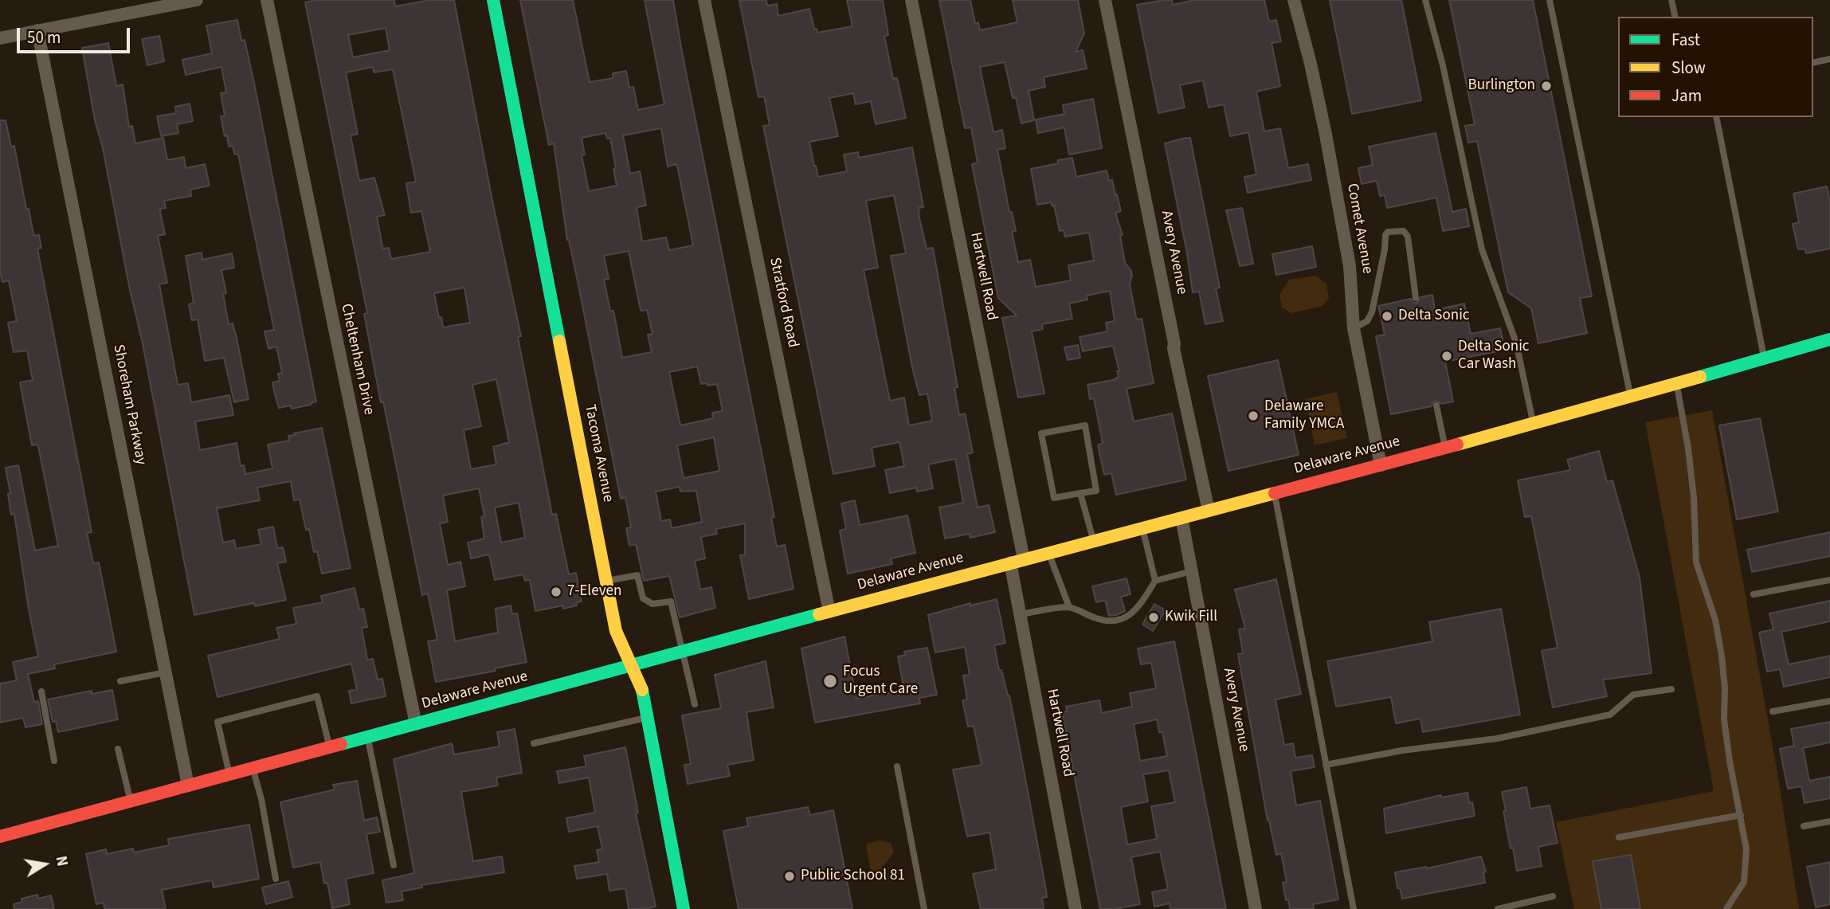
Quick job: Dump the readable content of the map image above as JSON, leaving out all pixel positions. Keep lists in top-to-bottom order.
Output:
{
  "streets": {
    "main road": ["Tacoma Avenue", "Delaware Avenue"],
    "street": [
      "Comet Avenue",
      "Avery Avenue",
      "Hartwell Road",
      "Stratford Road",
      "Cheltenham Drive",
      "Shoreham Parkway"
    ]
  },
  "crossings": [
    ["Comet Avenue", "Delaware Avenue"],
    ["Avery Avenue", "Delaware Avenue"],
    ["Hartwell Road", "Delaware Avenue"],
    ["Stratford Road", "Delaware Avenue"],
    ["Cheltenham Drive", "Delaware Avenue"],
    ["Shoreham Parkway", "Delaware Avenue"],
    ["Tacoma Avenue", "Delaware Avenue"]
  ],
  "places": [
    "Burlington",
    "Delta Sonic",
    "Delta Sonic Car Wash",
    "Delaware Family YMCA",
    "7-Eleven",
    "Kwik Fill",
    "Focus Urgent Care",
    "Public School 81"
  ],
  "legend": ["Fast", "Slow", "Jam"],
  "scale_bar": "50 m",
  "north": "right"
}
